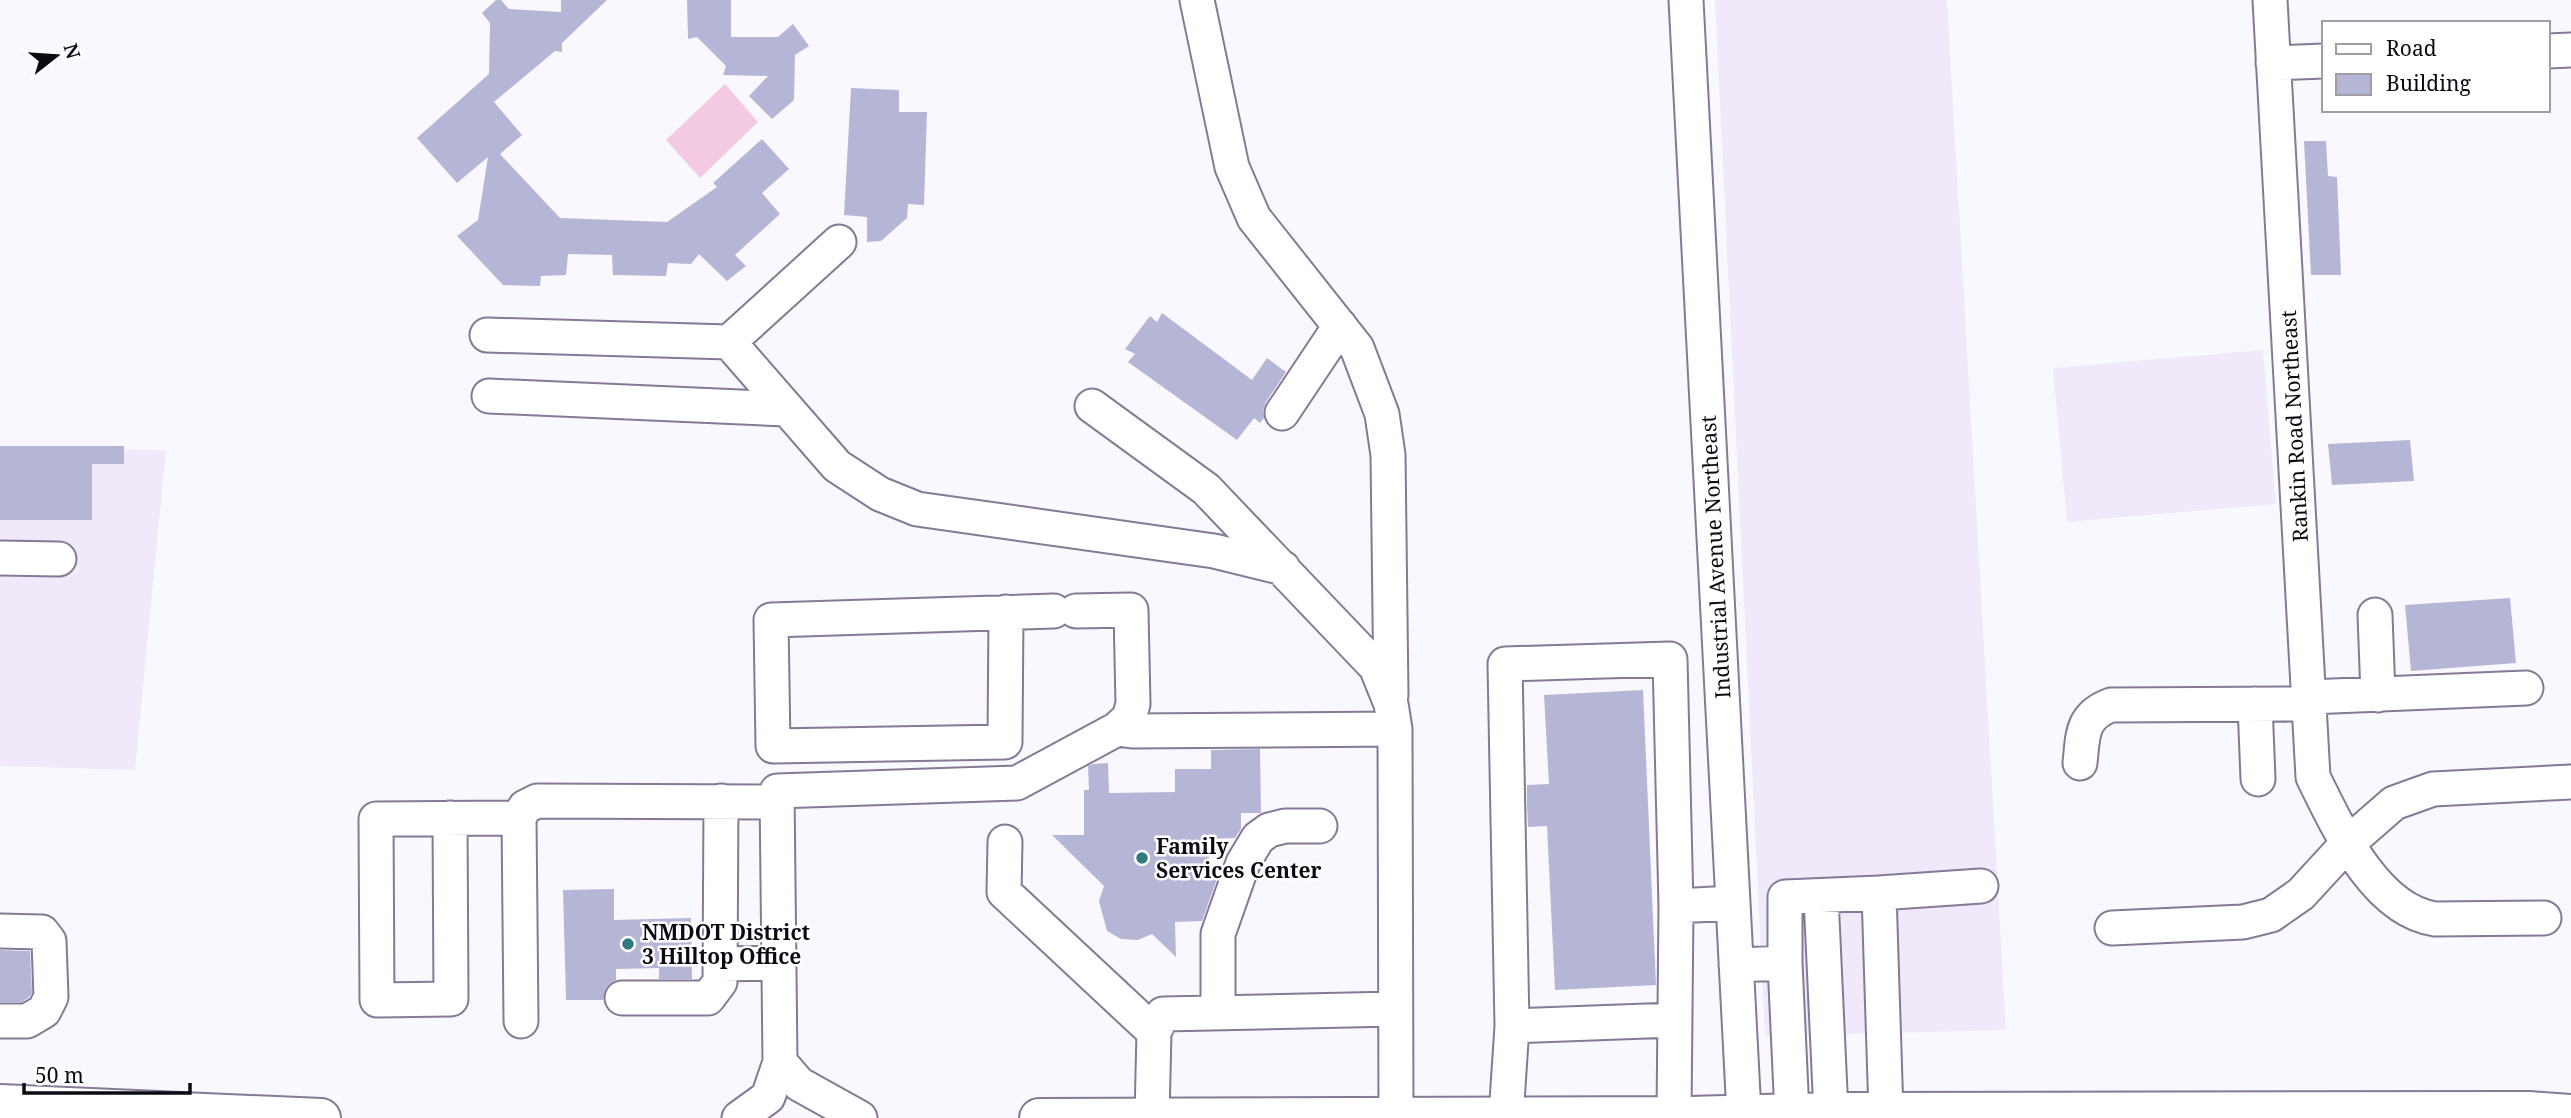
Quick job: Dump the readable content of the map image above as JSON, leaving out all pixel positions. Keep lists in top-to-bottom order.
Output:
{
  "streets": {
    "street": ["Rankin Road Northeast", "Industrial Avenue Northeast"]
  },
  "places": ["Family Services Center", "NMDOT District 3 Hilltop Office"],
  "legend": ["Road", "Building"],
  "scale_bar": "50 m",
  "north": "right"
}
